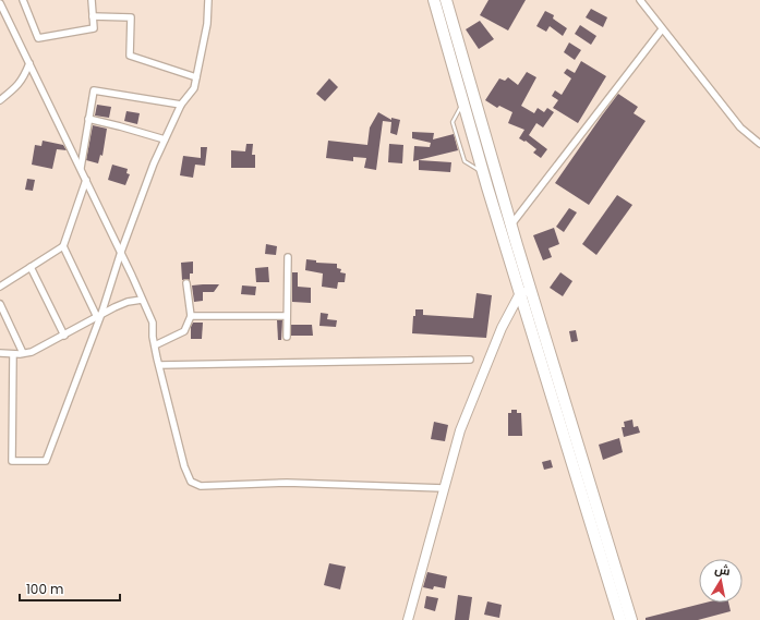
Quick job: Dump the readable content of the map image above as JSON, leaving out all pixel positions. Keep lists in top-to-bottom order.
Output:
{
  "scale_bar": "100 m",
  "north": "top"
}
